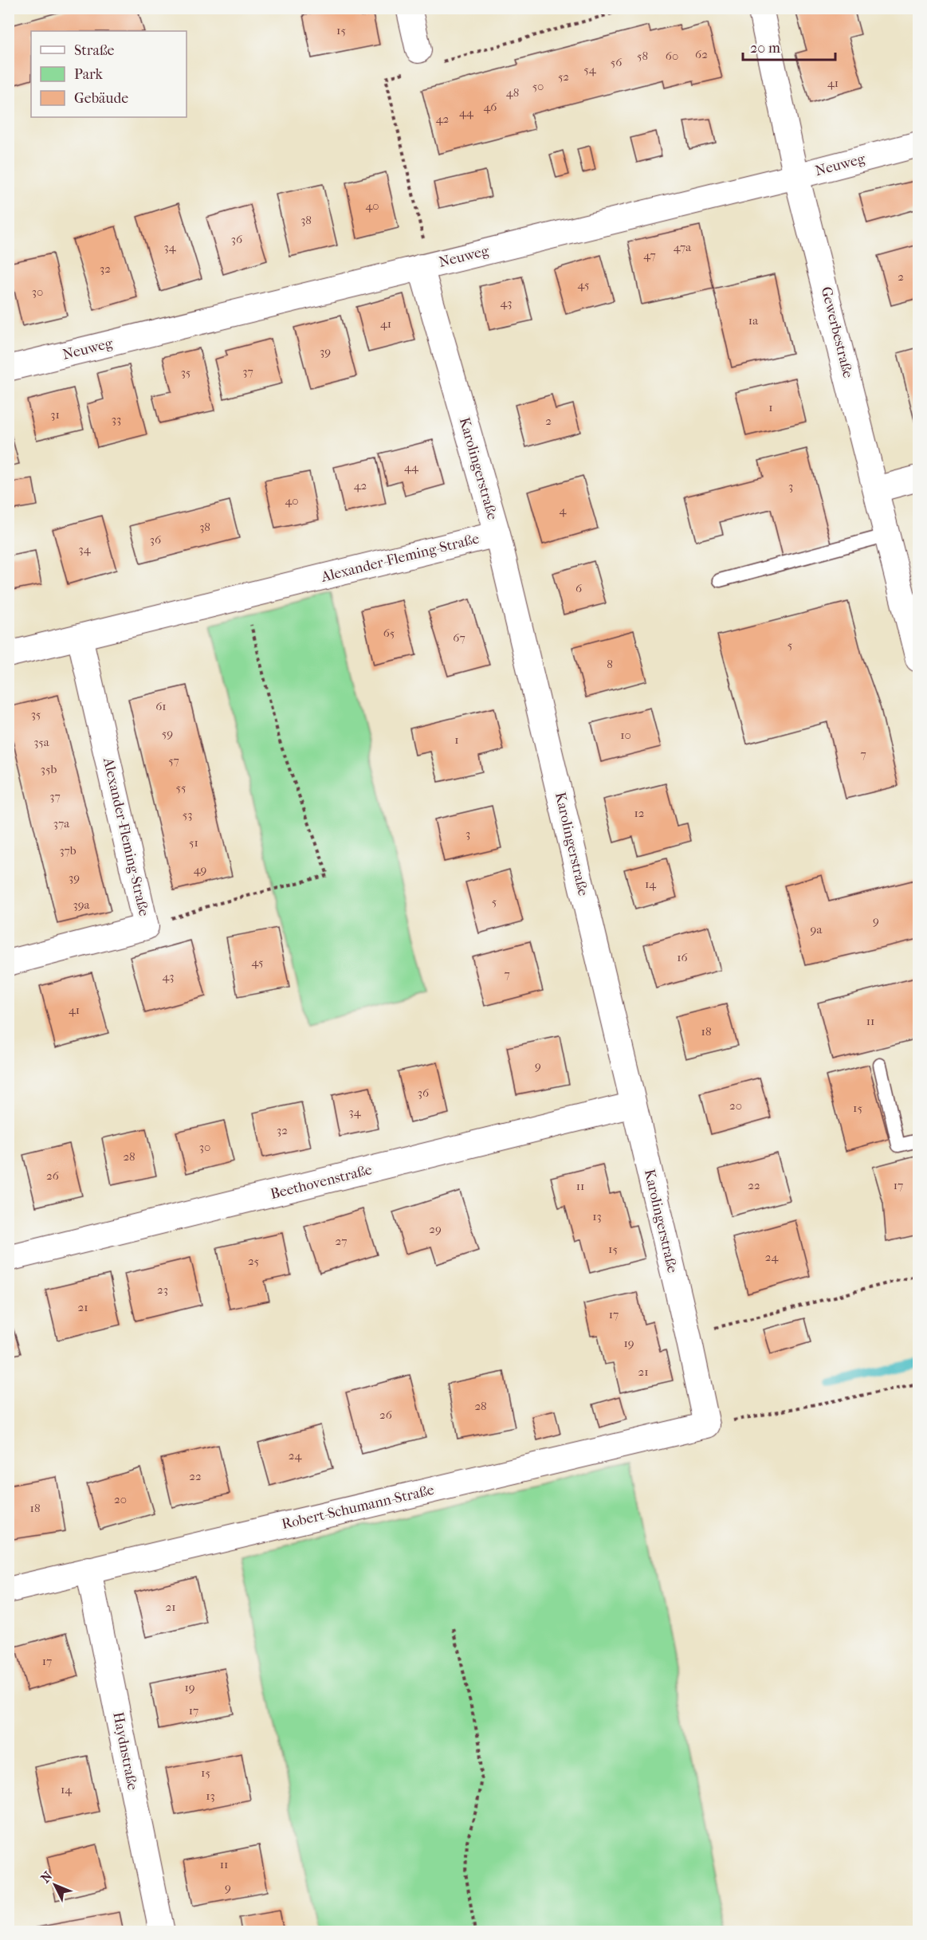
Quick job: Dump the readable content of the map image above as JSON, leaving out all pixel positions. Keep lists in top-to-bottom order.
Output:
{
  "streets": {
    "street": [
      "Neuweg",
      "Gewerbestraße",
      "Karolingerstraße",
      "Alexander-Fleming-Straße",
      "Beethovenstraße",
      "Robert-Schumann-Straße",
      "Haydnstraße"
    ]
  },
  "crossings": [
    ["Neuweg", "Gewerbestraße"],
    ["Neuweg", "Karolingerstraße"],
    ["Karolingerstraße", "Alexander-Fleming-Straße"],
    ["Karolingerstraße", "Beethovenstraße"],
    ["Karolingerstraße", "Robert-Schumann-Straße"],
    ["Robert-Schumann-Straße", "Haydnstraße"]
  ],
  "house_numbers": [
    "15",
    "62",
    "58",
    "60",
    "56",
    "54",
    "52",
    "41",
    "50",
    "48",
    "46",
    "44",
    "42",
    "40",
    "38",
    "36",
    "34",
    "47a",
    "47",
    "32",
    "2",
    "45",
    "30",
    "43",
    "1a",
    "41",
    "39",
    "37",
    "35",
    "1",
    "31",
    "33",
    "2",
    "44",
    "42",
    "3",
    "40",
    "4",
    "38",
    "36",
    "34",
    "6",
    "65",
    "67",
    "5",
    "8",
    "61",
    "35",
    "59",
    "10",
    "1",
    "35a",
    "7",
    "57",
    "35b",
    "55",
    "37",
    "12",
    "53",
    "37a",
    "3",
    "51",
    "37b",
    "49",
    "39",
    "14",
    "5",
    "39a",
    "9",
    "9a",
    "16",
    "45",
    "7",
    "43",
    "41",
    "11",
    "18",
    "9",
    "36",
    "20",
    "15",
    "34",
    "32",
    "30",
    "28",
    "26",
    "22",
    "17",
    "11",
    "13",
    "29",
    "27",
    "15",
    "24",
    "25",
    "23",
    "21",
    "17",
    "19",
    "21",
    "28",
    "26",
    "24",
    "22",
    "20",
    "18",
    "21",
    "17",
    "19",
    "17",
    "15",
    "14",
    "13",
    "11",
    "9"
  ],
  "legend": ["Straße", "Park", "Gebäude"],
  "scale_bar": "20 m",
  "north": "top left"
}
